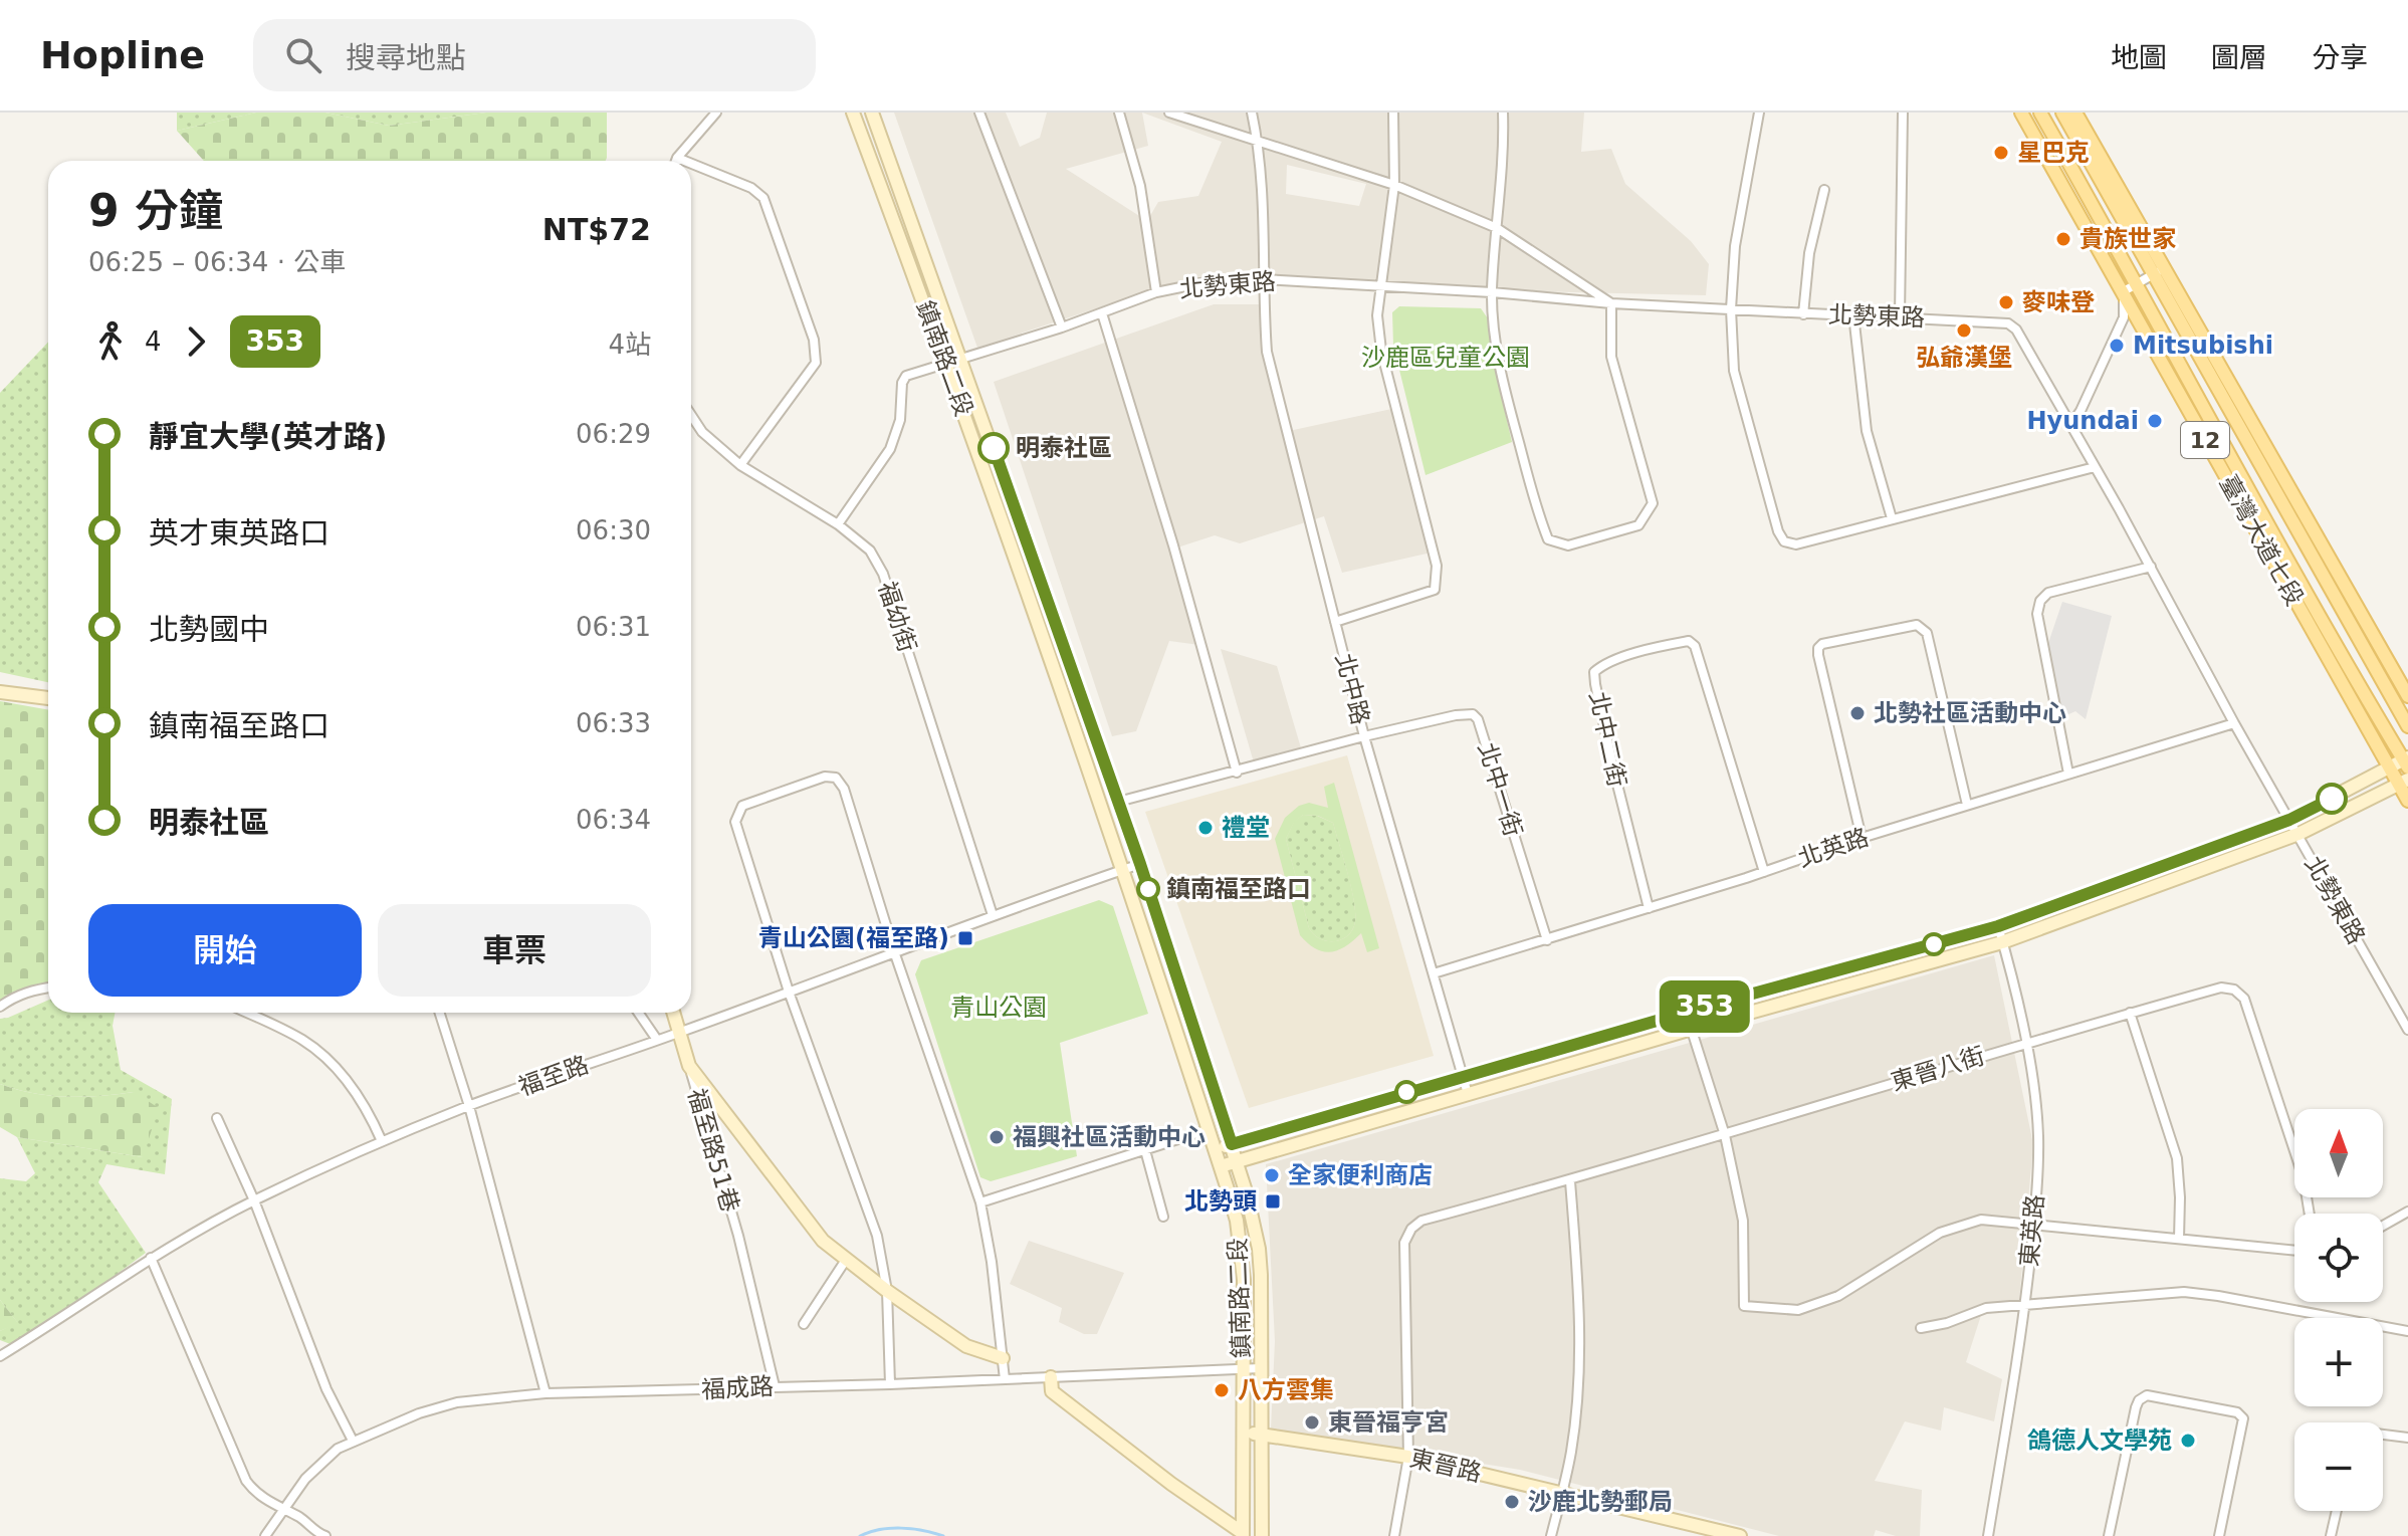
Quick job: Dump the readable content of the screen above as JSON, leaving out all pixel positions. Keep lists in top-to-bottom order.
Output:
{
  "streets": {
    "main road": ["12", "臺灣大道七段"],
    "street": [
      "北勢東路",
      "鎮南路二段",
      "福幼街",
      "北中路",
      "北中二街",
      "北中一街",
      "北英路",
      "東晉八街",
      "福至路",
      "福至路51巷",
      "東英路",
      "福成路",
      "東晉路"
    ]
  },
  "crossings": [
    ["北勢東路", "鎮南路二段"],
    ["北勢東路", "福幼街"],
    ["北勢東路", "北中路"],
    ["北勢東路", "北英路"],
    ["鎮南路二段", "北中一街"],
    ["鎮南路二段", "福至路"],
    ["鎮南路二段", "福成路"],
    ["鎮南路二段", "東晉路"],
    ["福幼街", "福至路"],
    ["北中路", "北中一街"],
    ["北中路", "北英路"],
    ["北中二街", "北英路"],
    ["北中一街", "北英路"],
    ["東晉八街", "東英路"],
    ["東晉八街", "東晉路"],
    ["福至路51巷", "福成路"]
  ],
  "parks": ["沙鹿區兒童公園", "青山公園"],
  "places": {
    "other": [
      "星巴克",
      "貴族世家",
      "麥味登",
      "弘爺漢堡",
      "Mitsubishi",
      "Hyundai",
      "明泰社區",
      "北勢社區活動中心",
      "禮堂",
      "鎮南福至路口",
      "福興社區活動中心",
      "全家便利商店",
      "八方雲集",
      "東晉福亨宮",
      "鴿德人文學苑",
      "沙鹿北勢郵局"
    ],
    "transit": ["青山公園(福至路)", "北勢頭"]
  },
  "lines": ["bus line 353"],
  "north": "top",
  "page": {
    "header": "Hopline",
    "search": "搜尋地點",
    "nav": ["地圖", "圖層", "分享"],
    "on_map": "353",
    "heading": ["9 分鐘", "06:25 – 06:34 · 公車", "NT$72"],
    "legs": ["4", "353", "4站"],
    "list": [
      {
        "name": "靜宜大學(英才路)",
        "value": "06:29"
      },
      {
        "name": "英才東英路口",
        "value": "06:30"
      },
      {
        "name": "北勢國中",
        "value": "06:31"
      },
      {
        "name": "鎮南福至路口",
        "value": "06:33"
      },
      {
        "name": "明泰社區",
        "value": "06:34"
      }
    ],
    "buttons": ["開始", "車票"],
    "map_buttons": ["+", "−"]
  }
}
